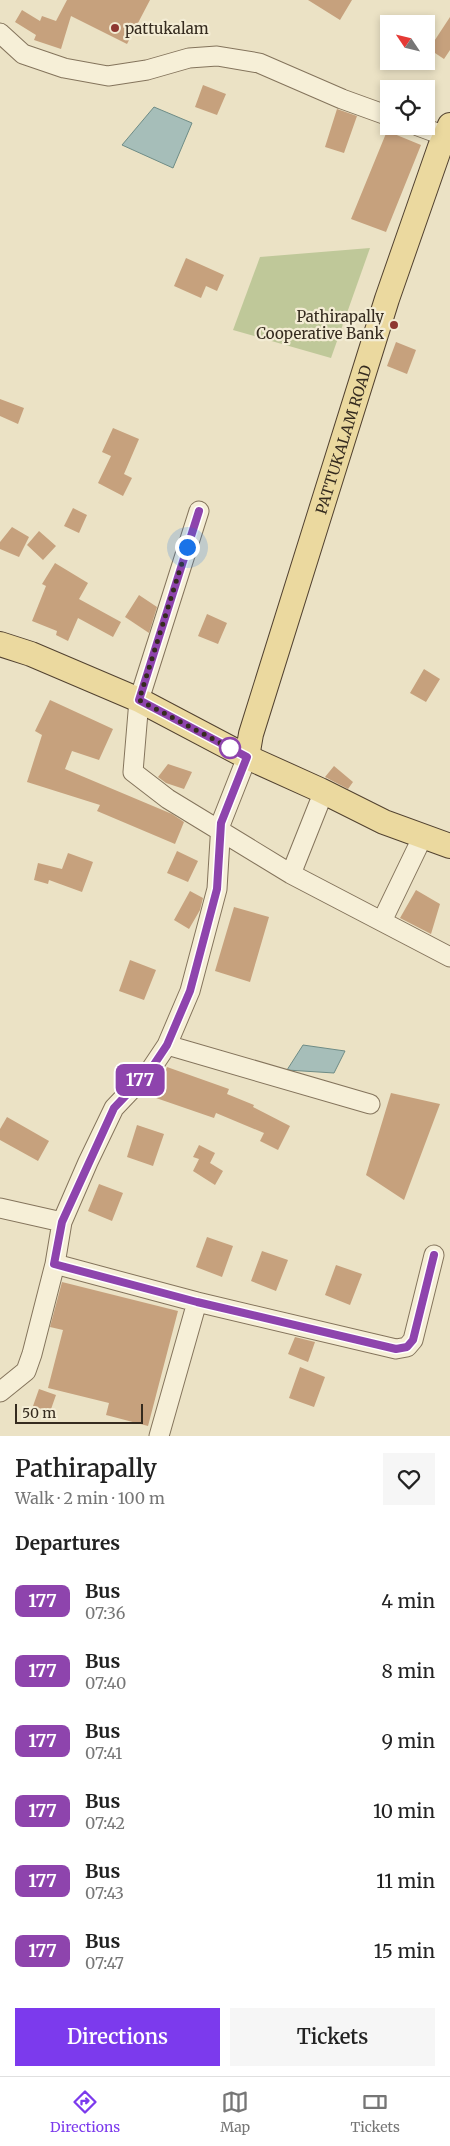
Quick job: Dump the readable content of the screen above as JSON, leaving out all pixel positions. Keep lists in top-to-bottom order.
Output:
{
  "streets": {
    "main road": ["PATTUKALAM ROAD"]
  },
  "places": ["pattukalam", "Pathirapally Cooperative Bank"],
  "lines": ["bus line 177"],
  "scale_bar": "50 m",
  "north": "top left",
  "page": {
    "on_map": "177",
    "scale": "50 m",
    "heading": [
      ["Pathirapally", "Walk · 2 min · 100 m"],
      "Departures"
    ],
    "list": [
      {
        "mark": "177",
        "name": "Bus",
        "note": "07:36",
        "value": "4 min"
      },
      {
        "mark": "177",
        "name": "Bus",
        "note": "07:40",
        "value": "8 min"
      },
      {
        "mark": "177",
        "name": "Bus",
        "note": "07:41",
        "value": "9 min"
      },
      {
        "mark": "177",
        "name": "Bus",
        "note": "07:42",
        "value": "10 min"
      },
      {
        "mark": "177",
        "name": "Bus",
        "note": "07:43",
        "value": "11 min"
      },
      {
        "mark": "177",
        "name": "Bus",
        "note": "07:47",
        "value": "15 min"
      }
    ],
    "buttons": ["Directions", "Tickets"],
    "tabs": ["Directions", "Map", "Tickets"]
  }
}
